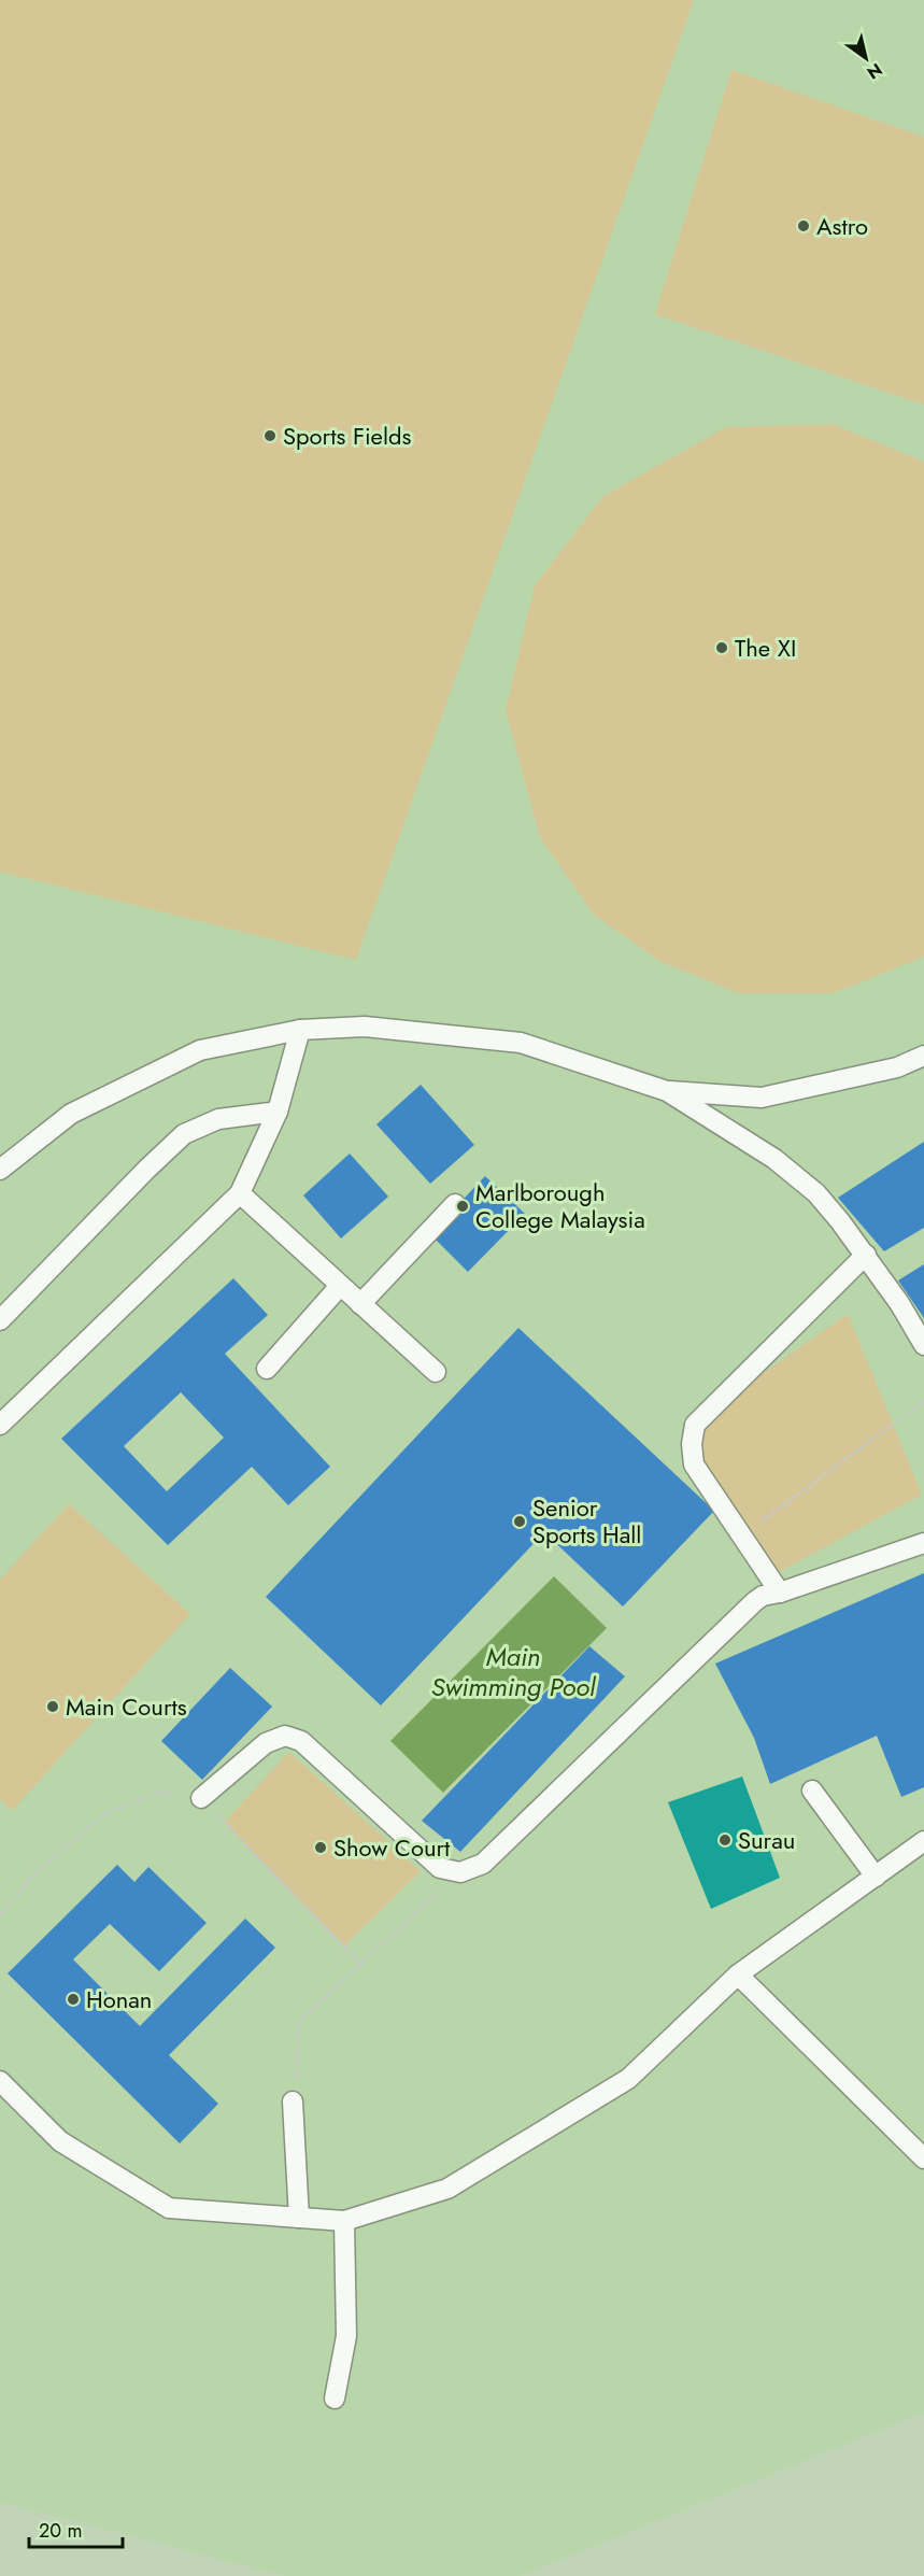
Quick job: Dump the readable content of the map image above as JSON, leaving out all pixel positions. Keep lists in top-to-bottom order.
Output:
{
  "water": ["Main Swimming Pool"],
  "places": [
    "Astro",
    "Sports Fields",
    "The XI",
    "Marlborough College Malaysia",
    "Senior Sports Hall",
    "Main Courts",
    "Surau",
    "Show Court",
    "Honan"
  ],
  "scale_bar": "20 m",
  "north": "bottom right"
}
